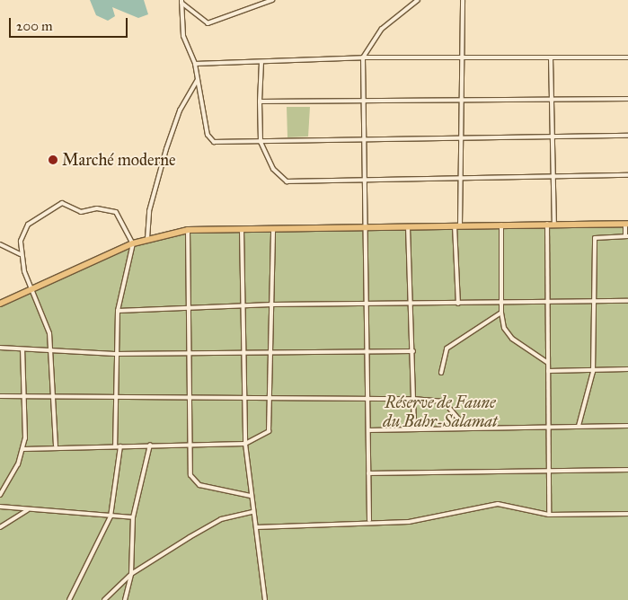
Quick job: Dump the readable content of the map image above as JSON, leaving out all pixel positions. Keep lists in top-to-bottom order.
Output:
{
  "parks": ["Réserve de Faune du Bahr-Salamat"],
  "places": ["Marché moderne"],
  "scale_bar": "200 m"
}
